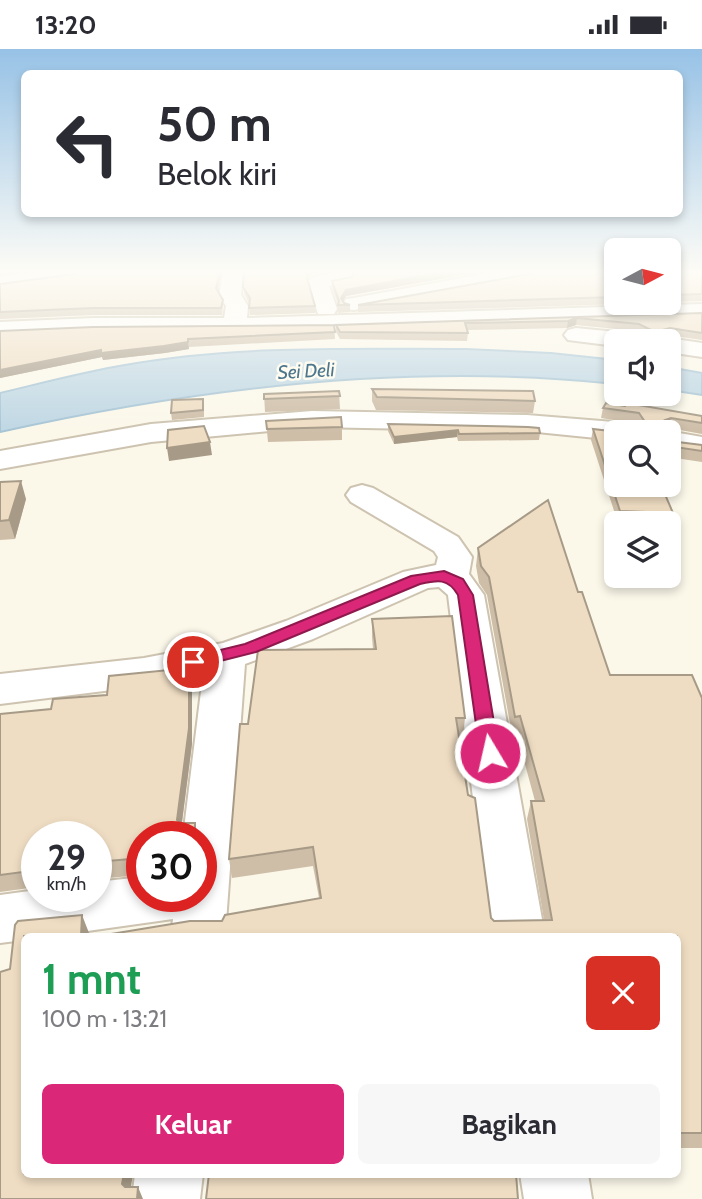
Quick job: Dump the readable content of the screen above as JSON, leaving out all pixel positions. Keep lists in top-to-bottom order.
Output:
{
  "water": ["Sei Deli"],
  "north": "right",
  "page": {
    "status": "13:20",
    "turn": ["50 m", "Belok kiri"],
    "speed": "29 km/h",
    "limit": "30",
    "heading": ["1 mnt", "100 m · 13:21"],
    "buttons": ["Keluar", "Bagikan"]
  }
}
